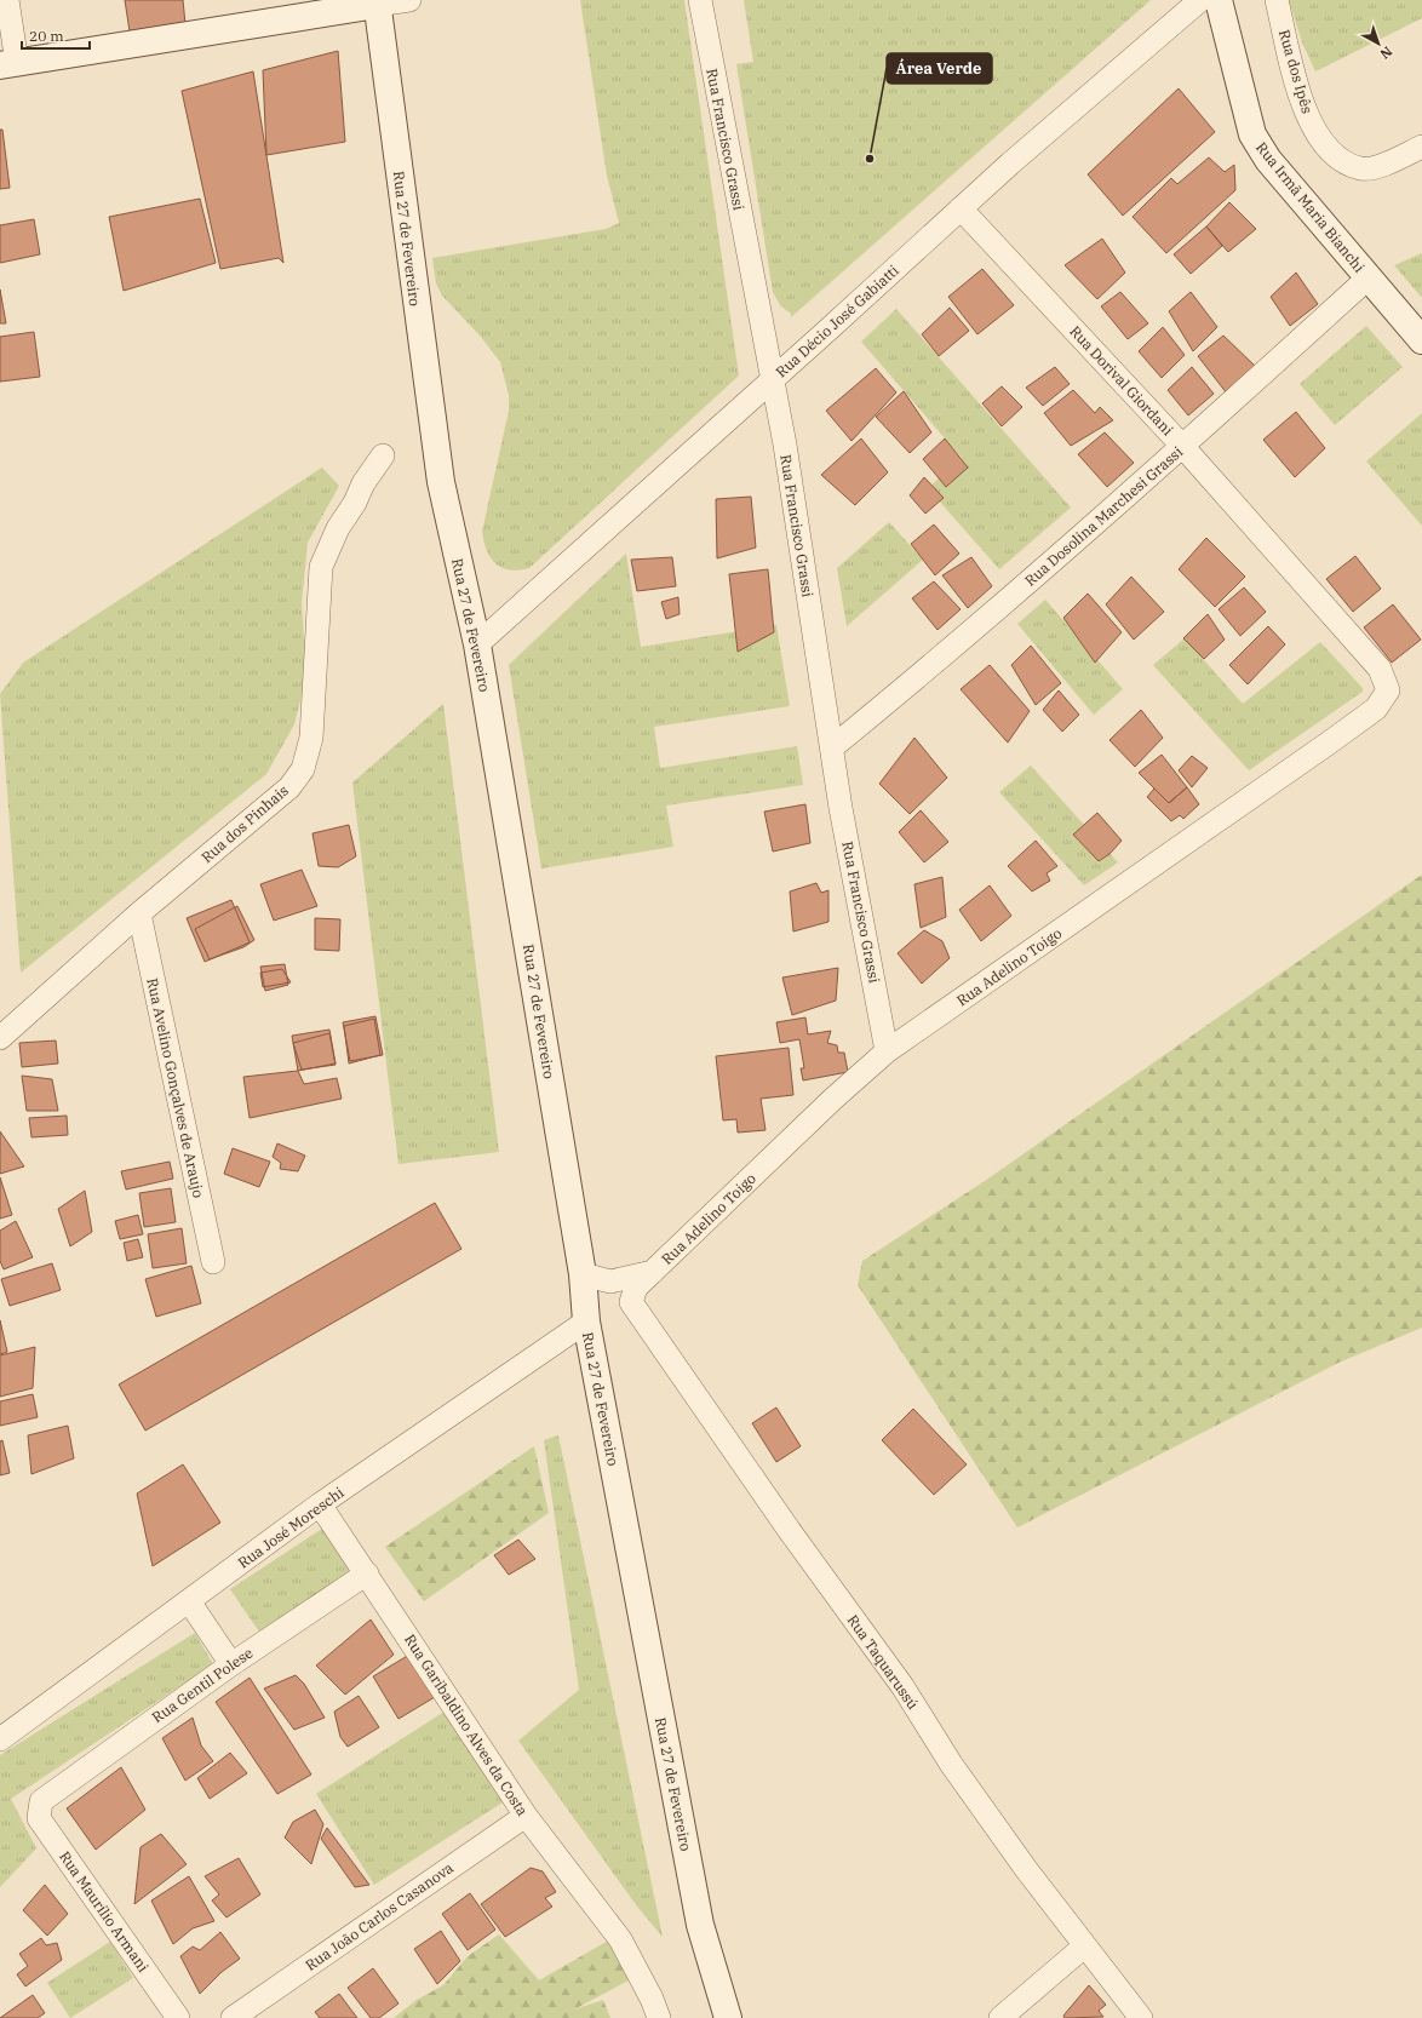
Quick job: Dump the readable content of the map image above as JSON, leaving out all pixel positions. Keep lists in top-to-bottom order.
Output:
{
  "streets": {
    "main road": ["Rua Irmã Maria Bianchi", "Rua 27 de Fevereiro"],
    "street": [
      "Rua dos Ipês",
      "Rua Francisco Grassi",
      "Rua Décio José Gabiatti",
      "Rua Dorival Giordani",
      "Rua Dosolina Marchesi Grassi",
      "Rua dos Pinhais",
      "Rua Adelino Toigo",
      "Rua Avelino Gonçalves de Araujo",
      "Rua José Moreschi",
      "Rua Taquarussú",
      "Rua Gentil Polese",
      "Rua Garibaldino Alves da Costa",
      "Rua Maurílio Armani",
      "Rua João Carlos Casanova"
    ]
  },
  "crossings": [
    ["Rua Francisco Grassi", "Rua Décio José Gabiatti"],
    ["Rua Francisco Grassi", "Rua Dosolina Marchesi Grassi"],
    ["Rua Francisco Grassi", "Rua Adelino Toigo"],
    ["Rua Irmã Maria Bianchi", "Rua Dosolina Marchesi Grassi"],
    ["Rua 27 de Fevereiro", "Rua Décio José Gabiatti"],
    ["Rua 27 de Fevereiro", "Rua Adelino Toigo"],
    ["Rua 27 de Fevereiro", "Rua José Moreschi"],
    ["Rua Décio José Gabiatti", "Rua Dorival Giordani"],
    ["Rua Dorival Giordani", "Rua Dosolina Marchesi Grassi"],
    ["Rua Dorival Giordani", "Rua Adelino Toigo"],
    ["Rua dos Pinhais", "Rua Avelino Gonçalves de Araujo"],
    ["Rua Adelino Toigo", "Rua Taquarussú"],
    ["Rua José Moreschi", "Rua Garibaldino Alves da Costa"],
    ["Rua Gentil Polese", "Rua Garibaldino Alves da Costa"],
    ["Rua Gentil Polese", "Rua Maurílio Armani"],
    ["Rua Garibaldino Alves da Costa", "Rua João Carlos Casanova"]
  ],
  "places": ["Área Verde"],
  "scale_bar": "20 m",
  "north": "bottom right"
}
